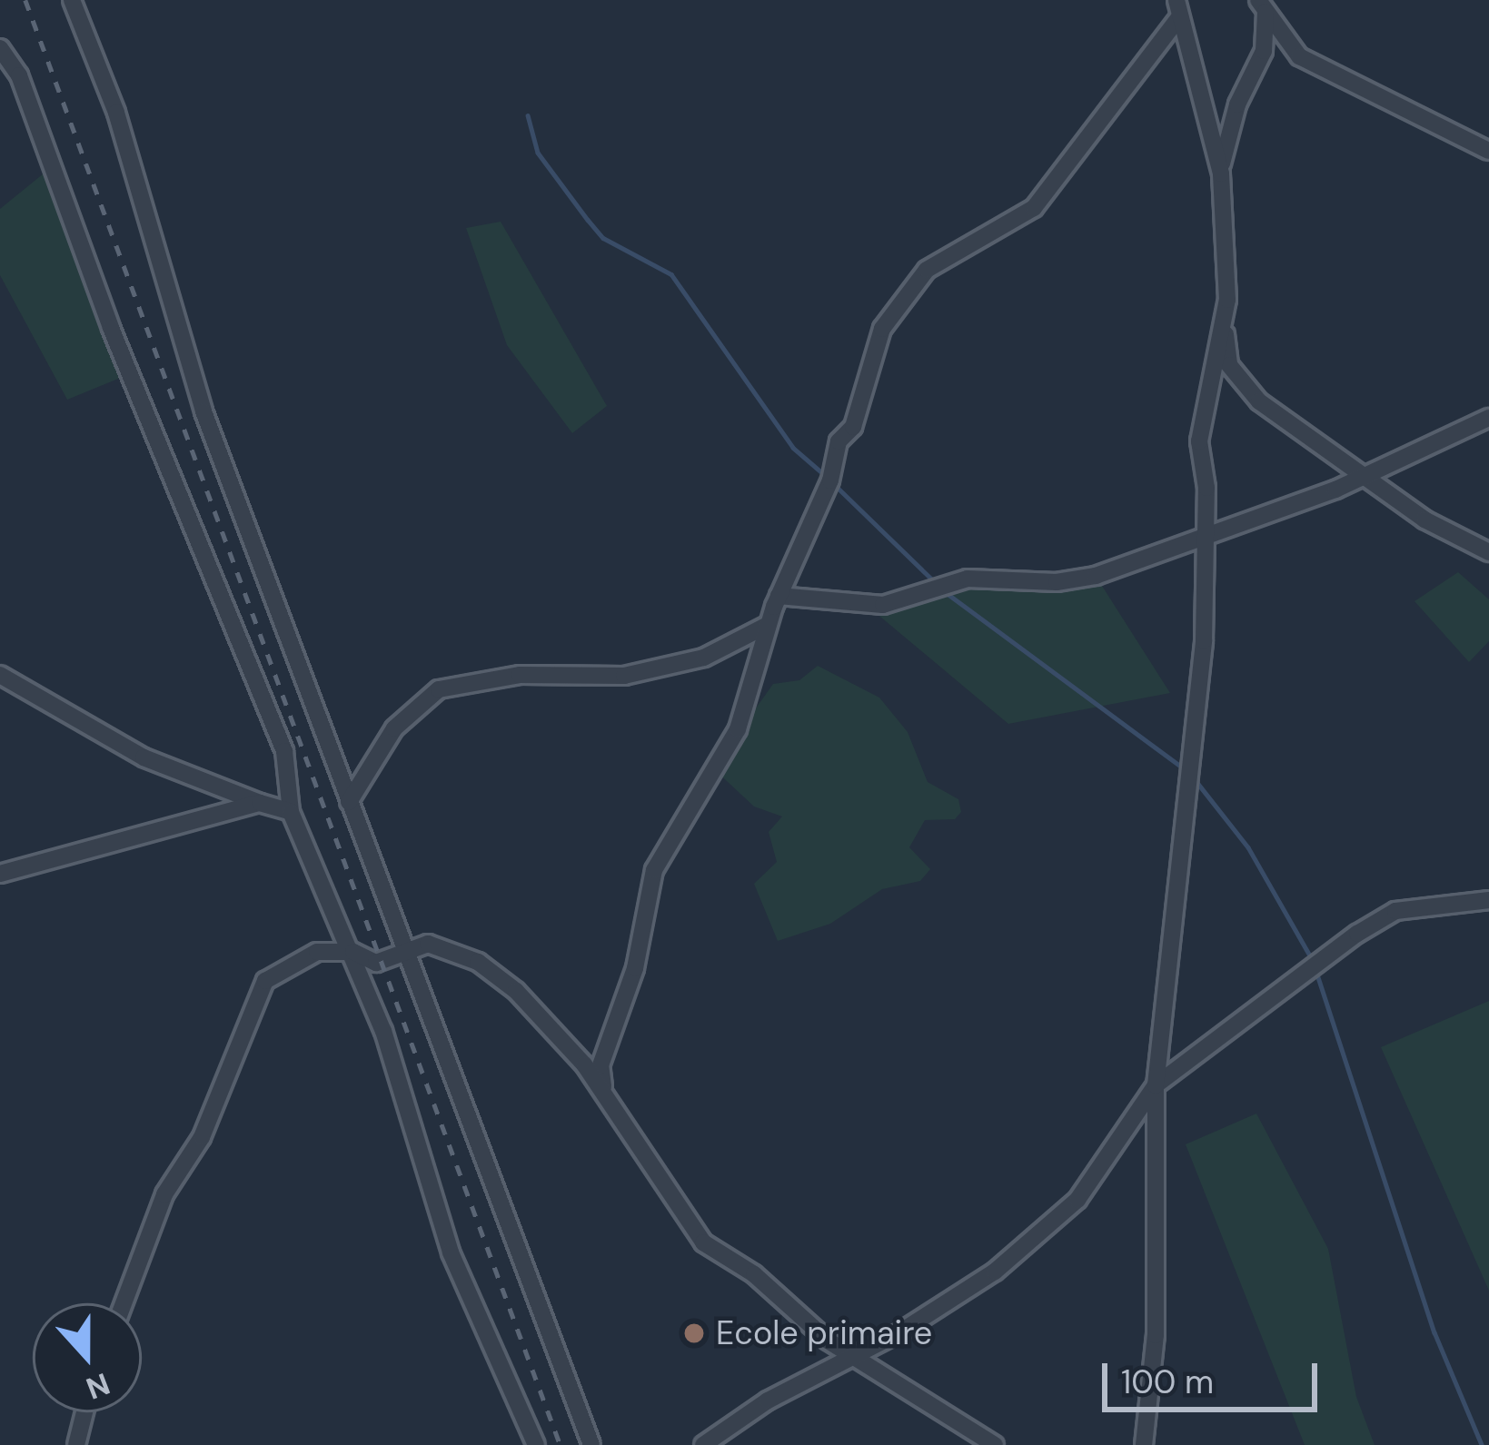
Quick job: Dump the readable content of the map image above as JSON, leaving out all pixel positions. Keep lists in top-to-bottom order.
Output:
{
  "places": ["Ecole primaire"],
  "scale_bar": "100 m",
  "north": "bottom"
}
